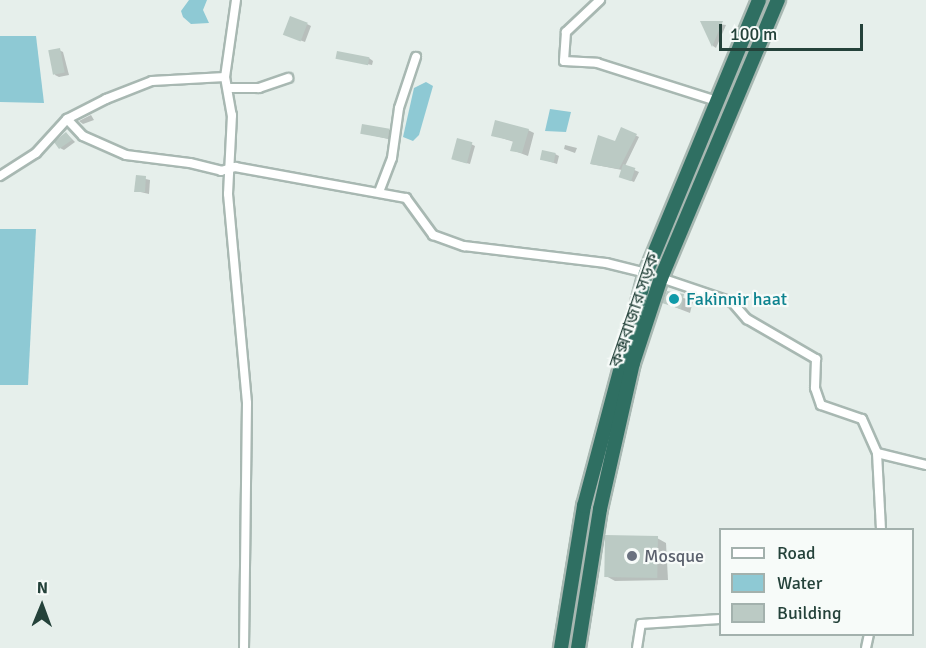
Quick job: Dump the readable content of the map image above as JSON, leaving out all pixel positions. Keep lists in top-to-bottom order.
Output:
{
  "streets": {
    "highway": ["কক্সবাজার সড়ক"]
  },
  "places": ["Fakinnir haat", "Mosque"],
  "legend": ["Road", "Water", "Building"],
  "scale_bar": "100 m",
  "north": "top"
}
